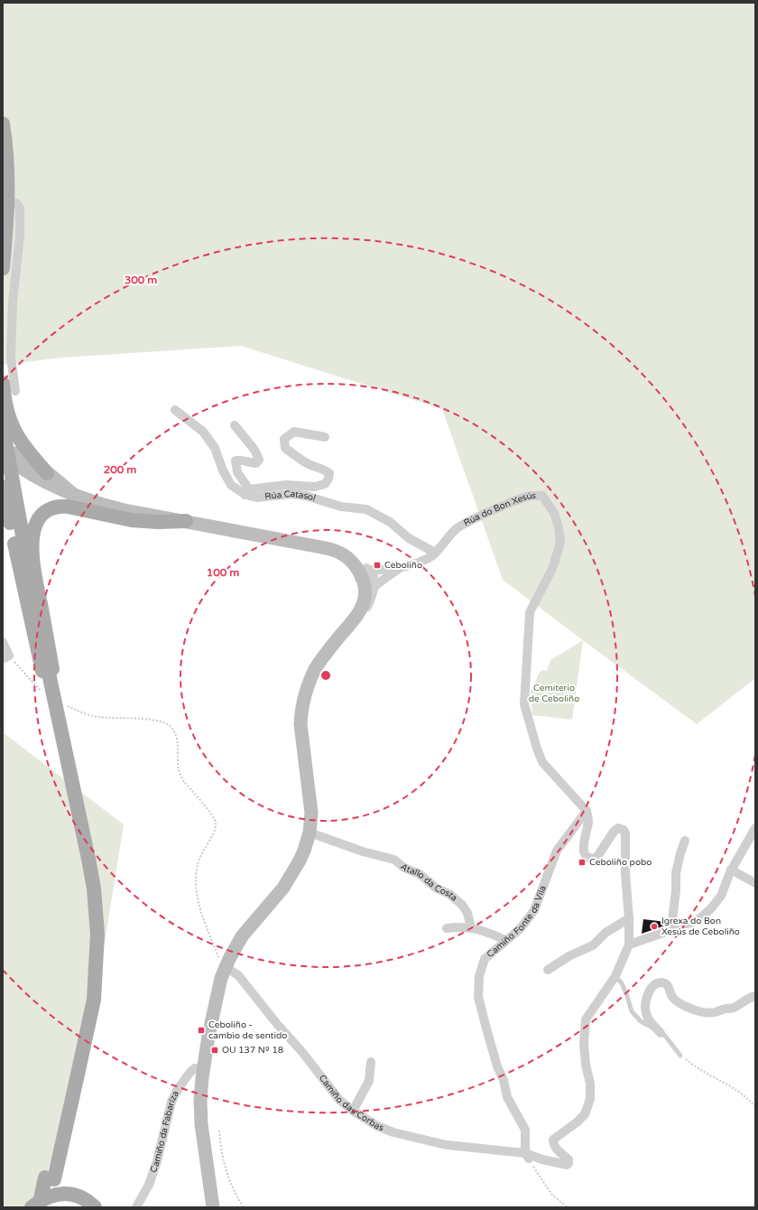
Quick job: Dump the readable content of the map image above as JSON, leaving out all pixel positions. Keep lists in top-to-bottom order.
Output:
{
  "streets": {
    "street": [
      "Rúa Catasol",
      "Rúa do Bon Xesús",
      "Atallo da Costa",
      "Camiño Fonte da Vila",
      "Camiño das Corbas",
      "Camiño da Fabariza"
    ]
  },
  "crossings": [
    ["Rúa Catasol", "Rúa do Bon Xesús"],
    ["Rúa do Bon Xesús", "Camiño Fonte da Vila"],
    ["Camiño Fonte da Vila", "Camiño das Corbas"]
  ],
  "parks": ["Cemiterio de Ceboliño"],
  "places": {
    "transit": [
      "Ceboliño",
      "Ceboliño pobo",
      "Ceboliño - cambio de sentido",
      "OU 137 Nº 18"
    ],
    "other": ["Igrexa do Bon Xesús de Ceboliño"]
  },
  "rings": ["300 m", "200 m", "100 m"]
}
